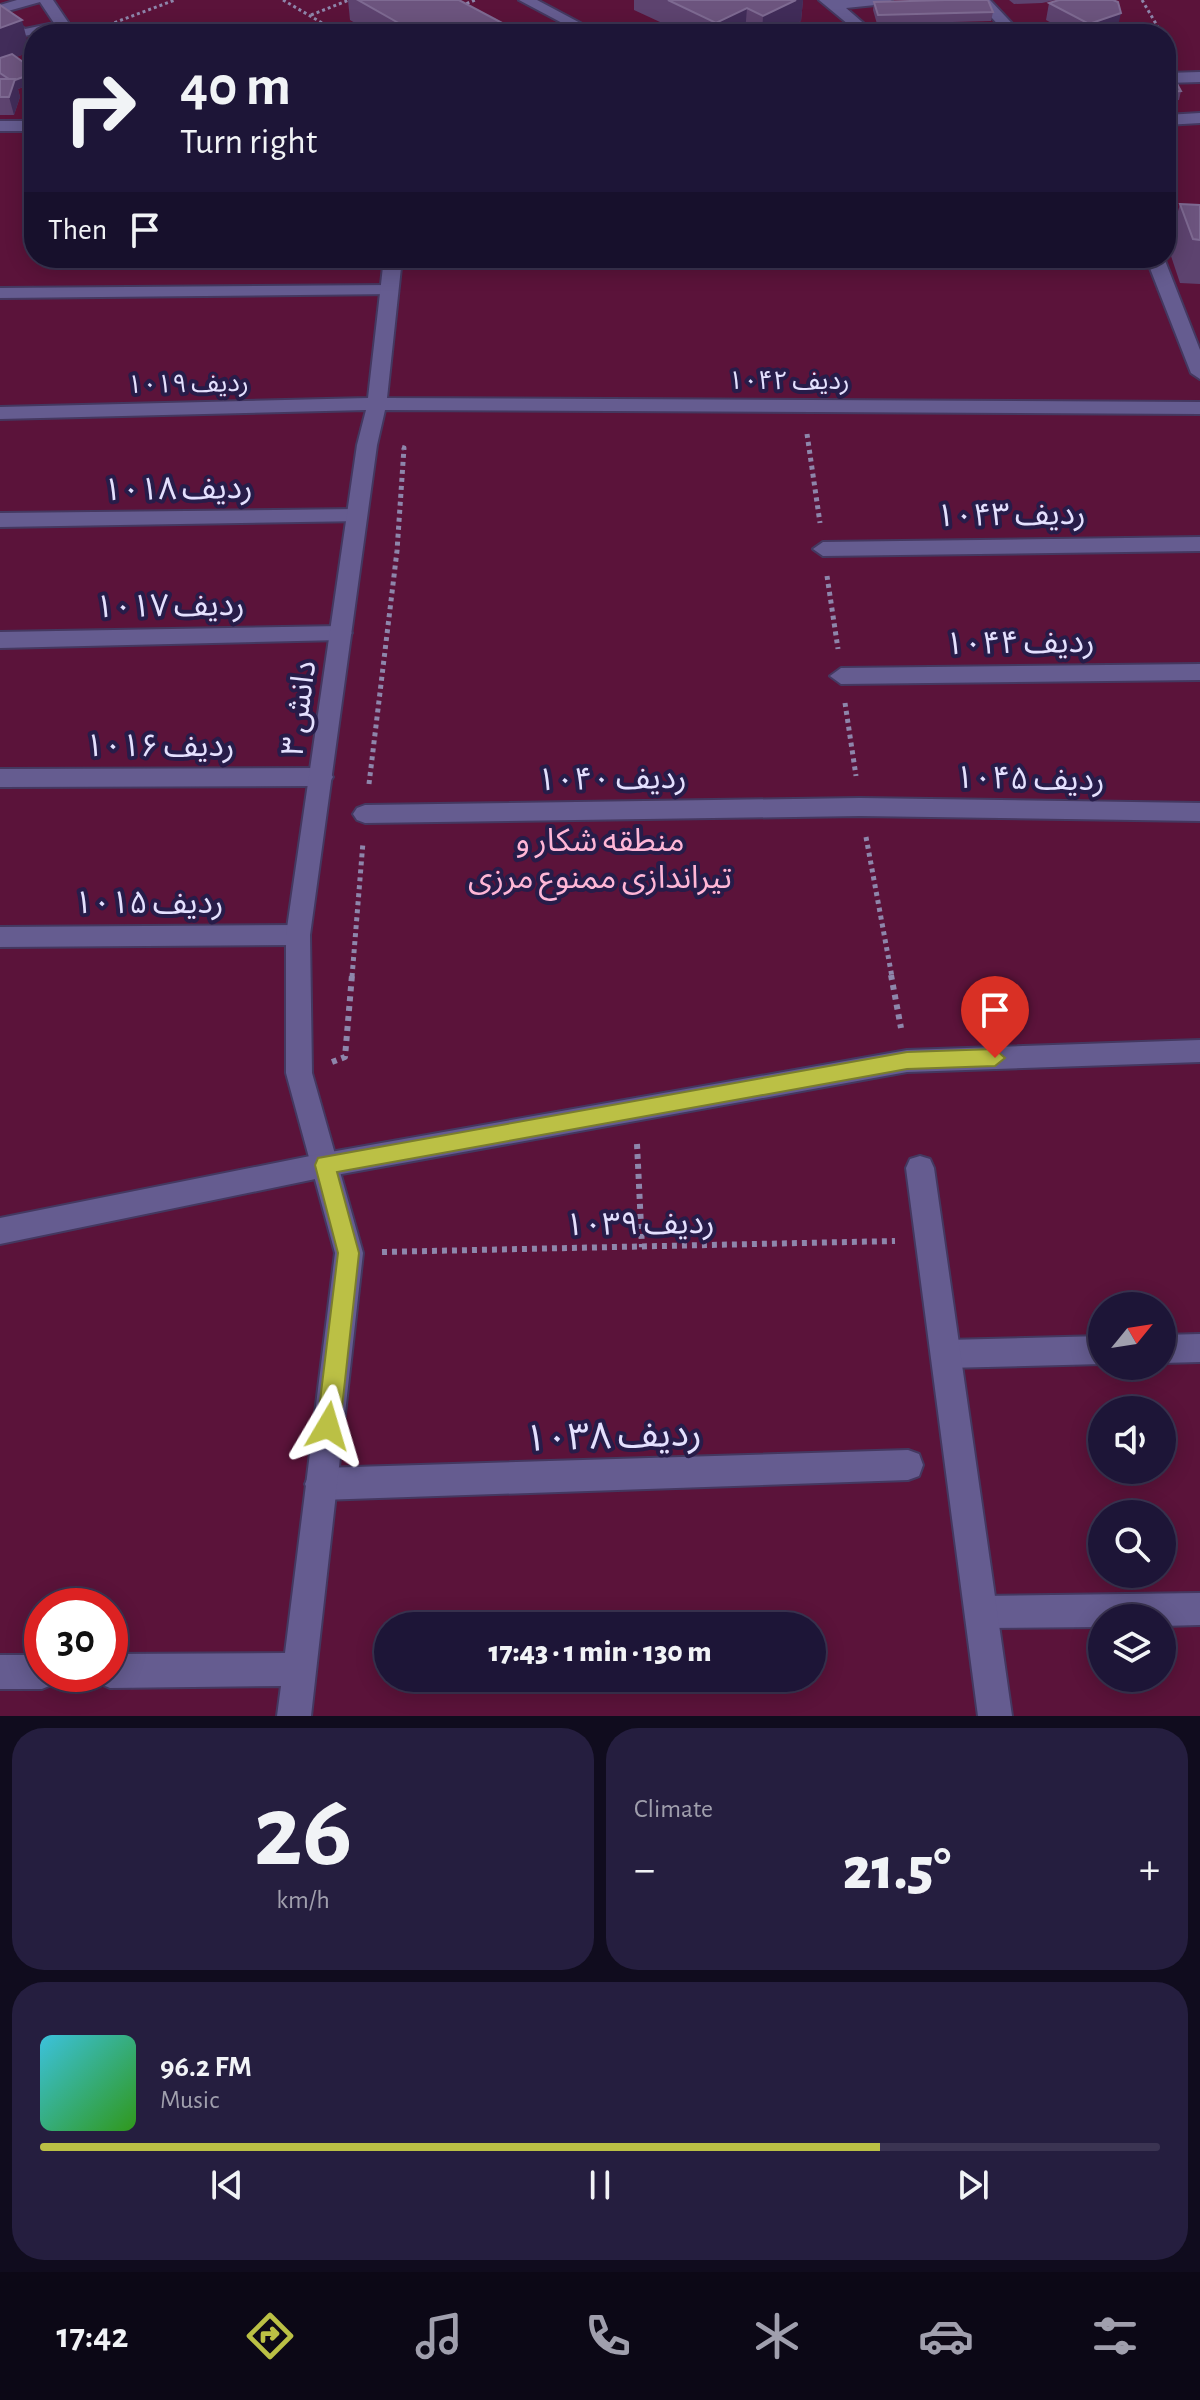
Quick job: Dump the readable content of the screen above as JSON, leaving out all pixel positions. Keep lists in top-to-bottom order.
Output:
{
  "streets": {
    "street": [
      "ردیف ۱۰۴۲",
      "ردیف ۱۰۱۹",
      "ردیف ۱۰۱۸",
      "ردیف ۱۰۴۳",
      "ردیف ۱۰۱۷",
      "ردیف ۱۰۴۴",
      "دانش ۳",
      "ردیف ۱۰۱۶",
      "ردیف ۱۰۴۰",
      "ردیف ۱۰۴۵",
      "ردیف ۱۰۱۵",
      "ردیف ۱۰۳۸"
    ],
    "path": ["ردیف ۱۰۳۹"]
  },
  "crossings": [
    ["ردیف ۱۰۴۲", "ردیف ۱۰۱۹"],
    ["ردیف ۱۰۴۲", "دانش ۳"],
    ["ردیف ۱۰۱۹", "دانش ۳"],
    ["ردیف ۱۰۱۸", "دانش ۳"],
    ["ردیف ۱۰۱۷", "دانش ۳"],
    ["دانش ۳", "ردیف ۱۰۱۶"],
    ["دانش ۳", "ردیف ۱۰۱۵"],
    ["دانش ۳", "ردیف ۱۰۳۹"],
    ["ردیف ۱۰۴۰", "ردیف ۱۰۴۵"]
  ],
  "parks": ["منطقه شکار و تیراندازی ممنوع مرزی"],
  "north": "top right",
  "page": {
    "turn": ["40 m", "Turn right"],
    "then": "Then",
    "limit": "30",
    "trip": "17:43 · 1 min · 130 m",
    "tile": [
      ["26", "km/h"],
      "Climate"
    ],
    "heat": ["−", "21.5°", "+"],
    "song": ["96.2 FM", "Music"],
    "tabs": "17:42"
  }
}
